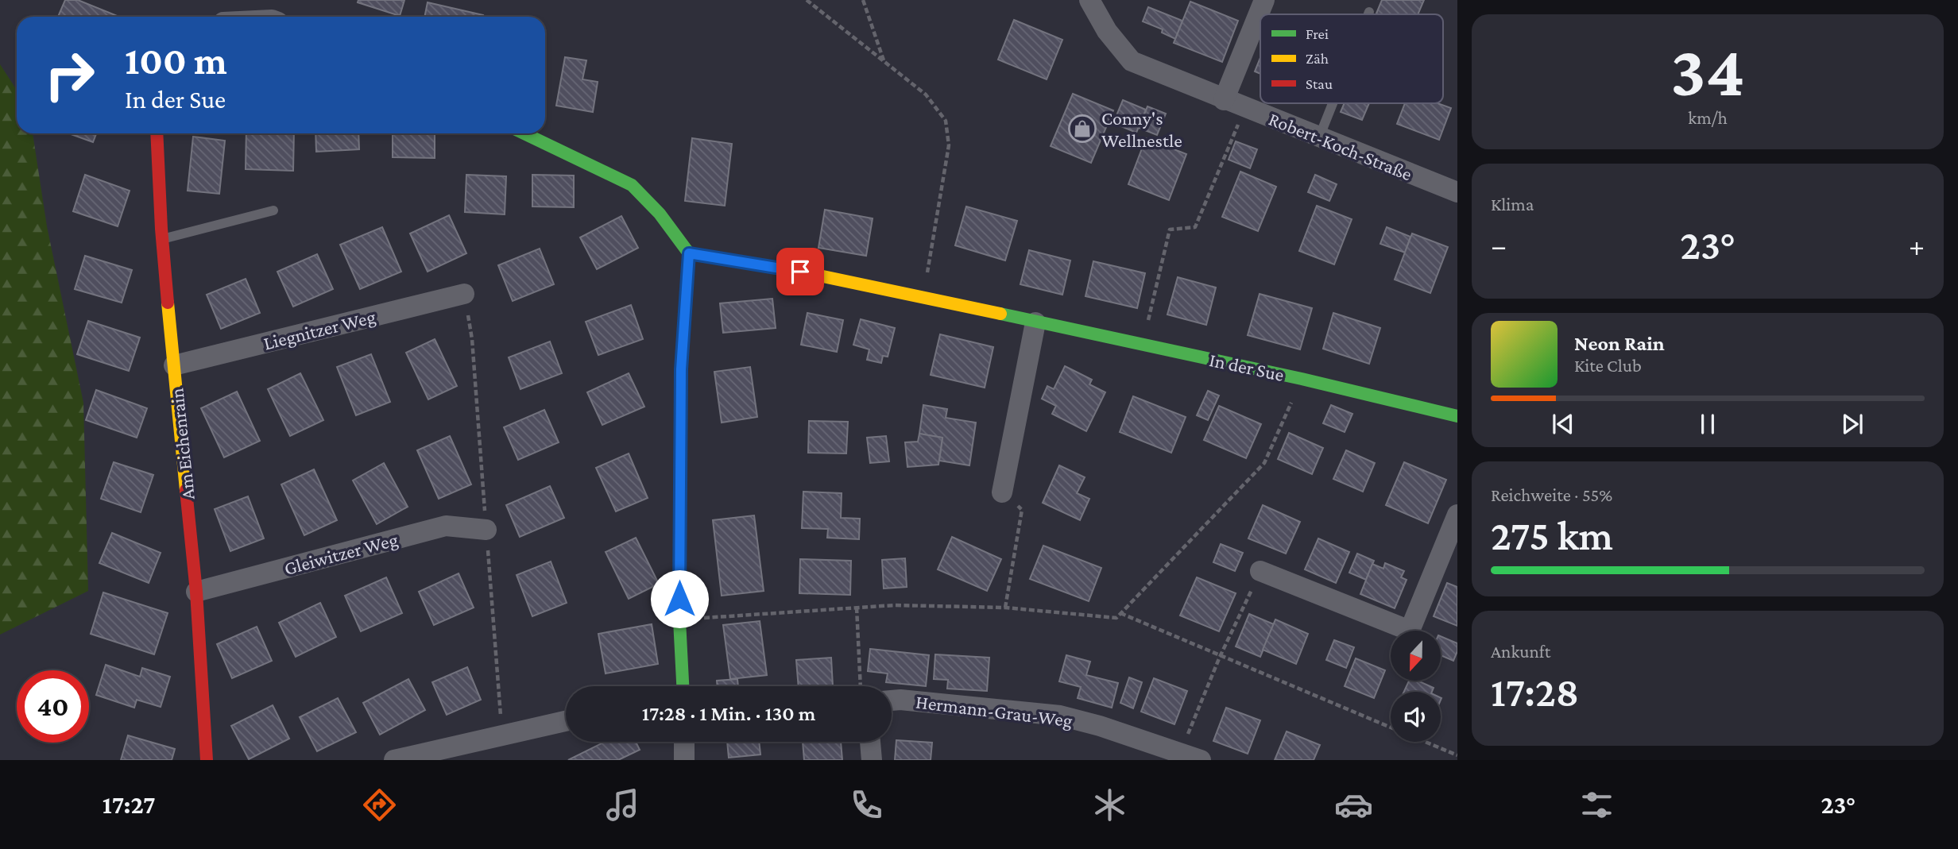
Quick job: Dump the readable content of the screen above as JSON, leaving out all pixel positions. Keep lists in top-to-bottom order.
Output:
{
  "streets": {
    "street": [
      "Robert-Koch-Straße",
      "Liegnitzer Weg",
      "In der Sue",
      "Am Eichenrain",
      "Gleiwitzer Weg",
      "Hermann-Grau-Weg"
    ]
  },
  "crossings": [
    ["Liegnitzer Weg", "Am Eichenrain"],
    ["Am Eichenrain", "Gleiwitzer Weg"]
  ],
  "places": {
    "shop": ["Conny's Wellnestle"]
  },
  "legend": ["Frei", "Zäh", "Stau"],
  "north": "bottom",
  "page": {
    "tile": [
      ["34", "km/h"],
      "Klima",
      ["Reichweite · 55%", "275 km"],
      ["Ankunft", "17:28"]
    ],
    "turn": ["100 m", "In der Sue"],
    "heat": ["−", "23°", "+"],
    "song": ["Neon Rain", "Kite Club"],
    "limit": "40",
    "trip": "17:28 · 1 Min. · 130 m",
    "tabs": ["17:27", "23°"]
  }
}
